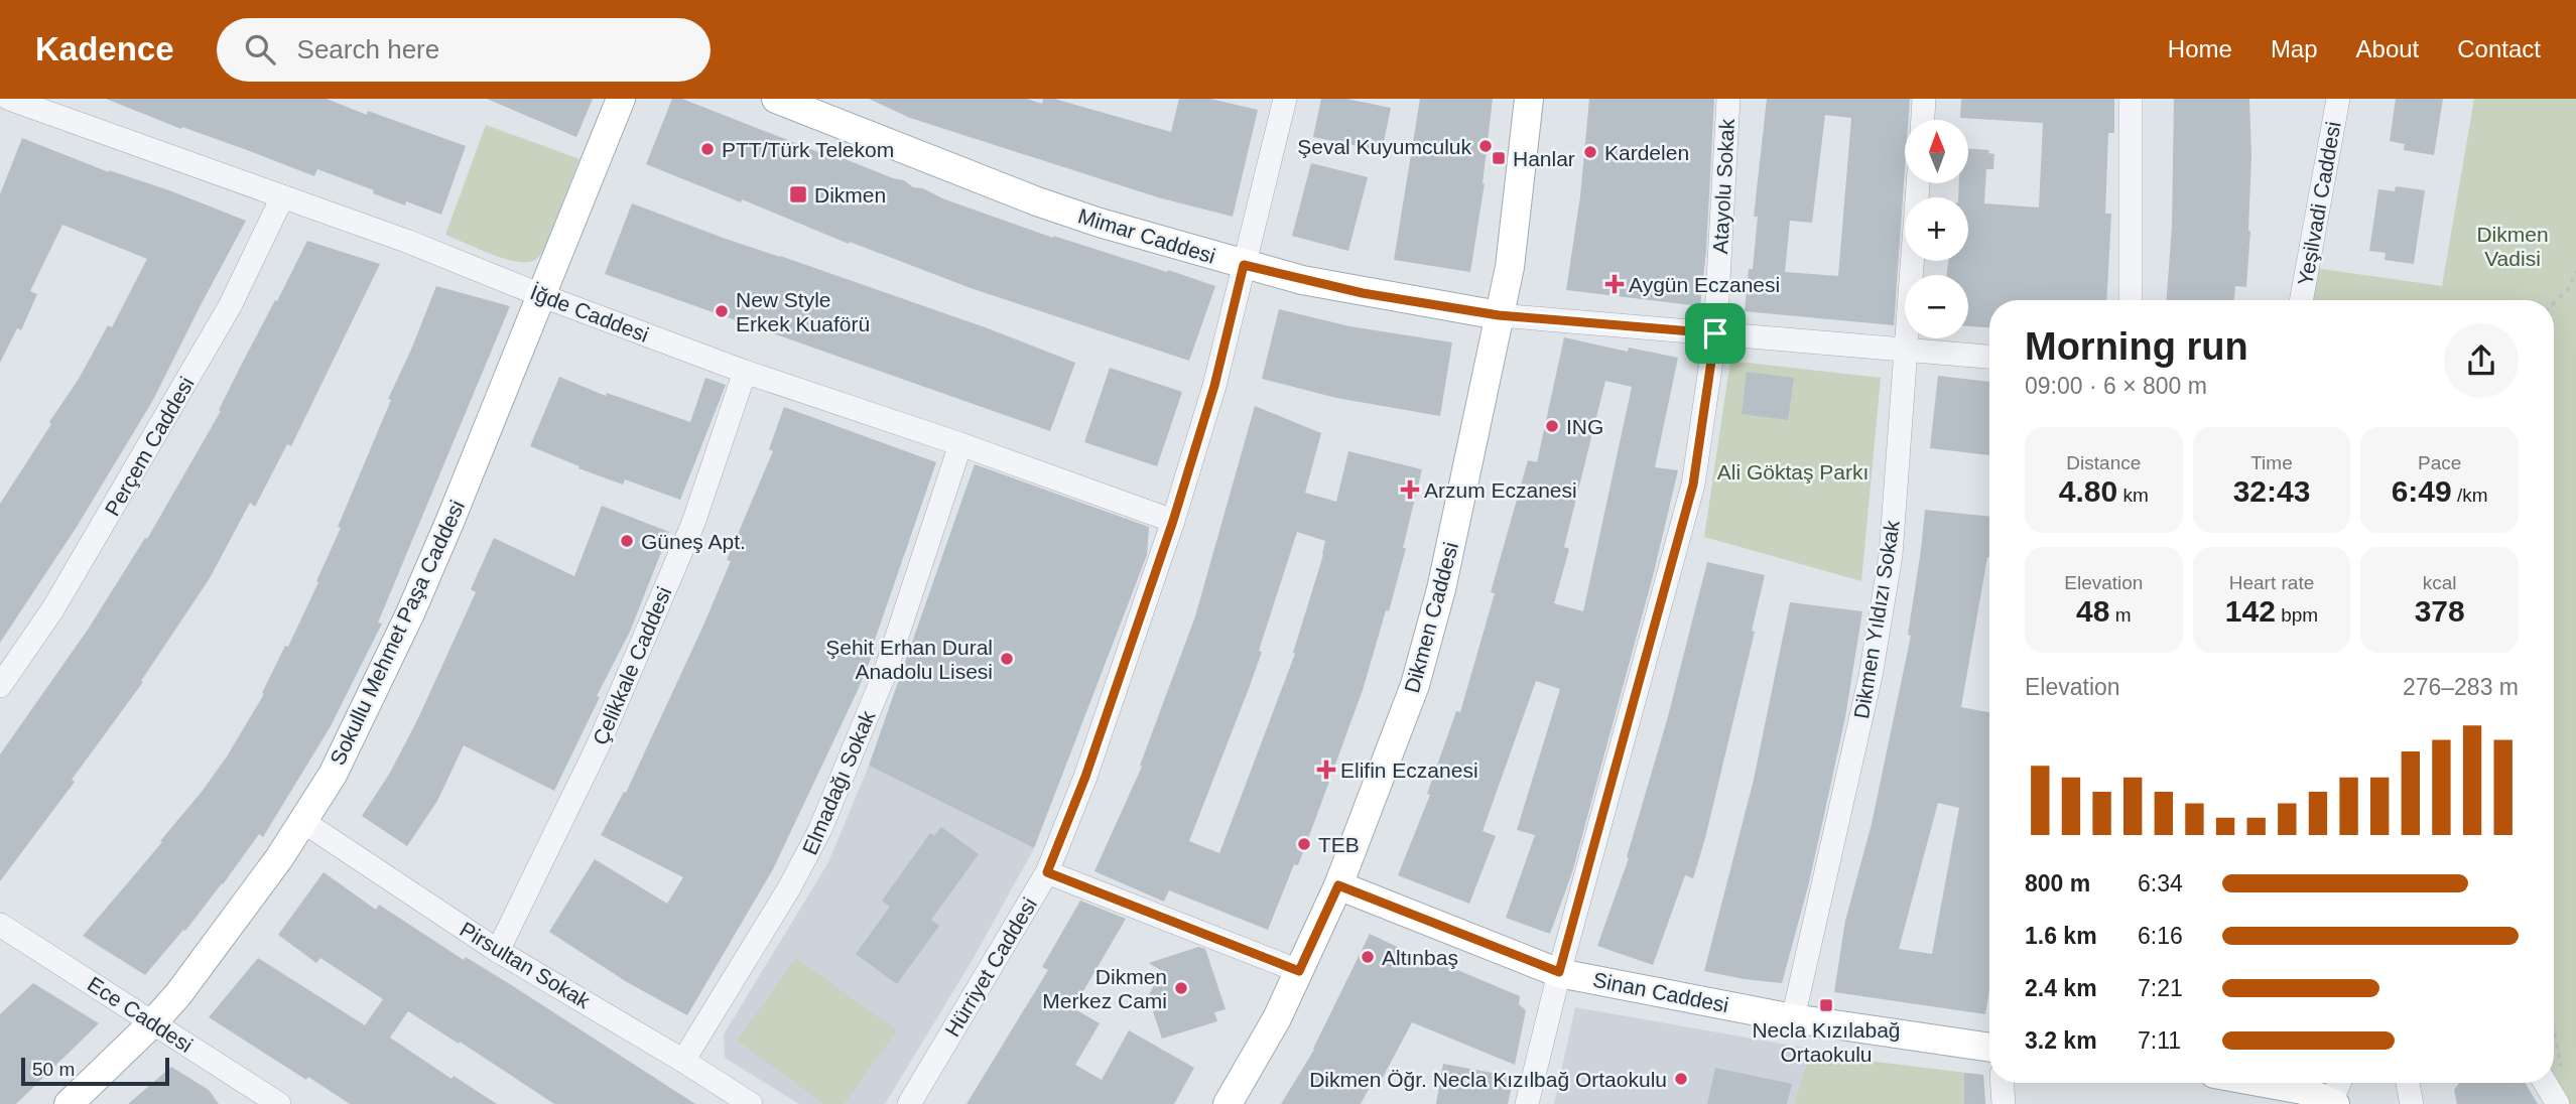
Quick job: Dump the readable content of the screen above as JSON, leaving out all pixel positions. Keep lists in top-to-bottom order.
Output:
{
  "streets": {
    "main road": [
      "Mimar Caddesi",
      "Dikmen Caddesi",
      "Sokullu Mehmet Paşa Caddesi",
      "Sinan Caddesi"
    ],
    "street": [
      "Atayolu Sokak",
      "Yeşilvadi Caddesi",
      "İğde Caddesi",
      "Perçem Caddesi",
      "Dikmen Yıldızı Sokak",
      "Çelikkale Caddesi",
      "Elmadağı Sokak",
      "Pirsultan Sokak",
      "Hürriyet Caddesi",
      "Ece Caddesi"
    ]
  },
  "crossings": [
    ["Atayolu Sokak", "Mimar Caddesi"],
    ["Atayolu Sokak", "Sinan Caddesi"],
    ["Mimar Caddesi", "Dikmen Caddesi"],
    ["Mimar Caddesi", "Dikmen Yıldızı Sokak"],
    ["Mimar Caddesi", "Hürriyet Caddesi"],
    ["İğde Caddesi", "Perçem Caddesi"],
    ["İğde Caddesi", "Sokullu Mehmet Paşa Caddesi"],
    ["İğde Caddesi", "Çelikkale Caddesi"],
    ["İğde Caddesi", "Elmadağı Sokak"],
    ["İğde Caddesi", "Hürriyet Caddesi"],
    ["Dikmen Caddesi", "Sinan Caddesi"],
    ["Dikmen Yıldızı Sokak", "Sinan Caddesi"],
    ["Sokullu Mehmet Paşa Caddesi", "Pirsultan Sokak"],
    ["Sokullu Mehmet Paşa Caddesi", "Ece Caddesi"],
    ["Çelikkale Caddesi", "Pirsultan Sokak"],
    ["Elmadağı Sokak", "Pirsultan Sokak"]
  ],
  "parks": ["Dikmen Vadisi", "Ali Göktaş Parkı"],
  "places": {
    "other": [
      "Şeval Kuyumculuk",
      "PTT/Türk Telekom",
      "Kardelen",
      "New Style Erkek Kuaförü",
      "ING",
      "Güneş Apt.",
      "Şehit Erhan Dural Anadolu Lisesi",
      "TEB",
      "Altınbaş",
      "Dikmen Merkez Cami",
      "Dikmen Öğr. Necla Kızılbağ Ortaokulu"
    ],
    "transit": ["Hanlar", "Dikmen", "Necla Kızılabağ Ortaokulu"],
    "health": ["Aygün Eczanesi", "Arzum Eczanesi", "Elifin Eczanesi"]
  },
  "scale_bar": "50 m",
  "north": "top",
  "page": {
    "header": "Kadence",
    "search": "Search here",
    "nav": [
      "Home",
      "Map",
      "About",
      "Contact"
    ],
    "map_buttons": ["+", "−"],
    "heading": ["Morning run", "09:00 · 6 × 800 m"],
    "stats": [
      ["Distance", "4.80 km"],
      ["Time", "32:43"],
      ["Pace", "6:49 /km"],
      ["Elevation", "48 m"],
      ["Heart rate", "142 bpm"],
      ["kcal", "378"]
    ],
    "chart": ["Elevation", "276–283 m"],
    "list": [
      {
        "name": "800 m",
        "note": "6:34"
      },
      {
        "name": "1.6 km",
        "note": "6:16"
      },
      {
        "name": "2.4 km",
        "note": "7:21"
      },
      {
        "name": "3.2 km",
        "note": "7:11"
      }
    ],
    "scale": "50 m"
  }
}
